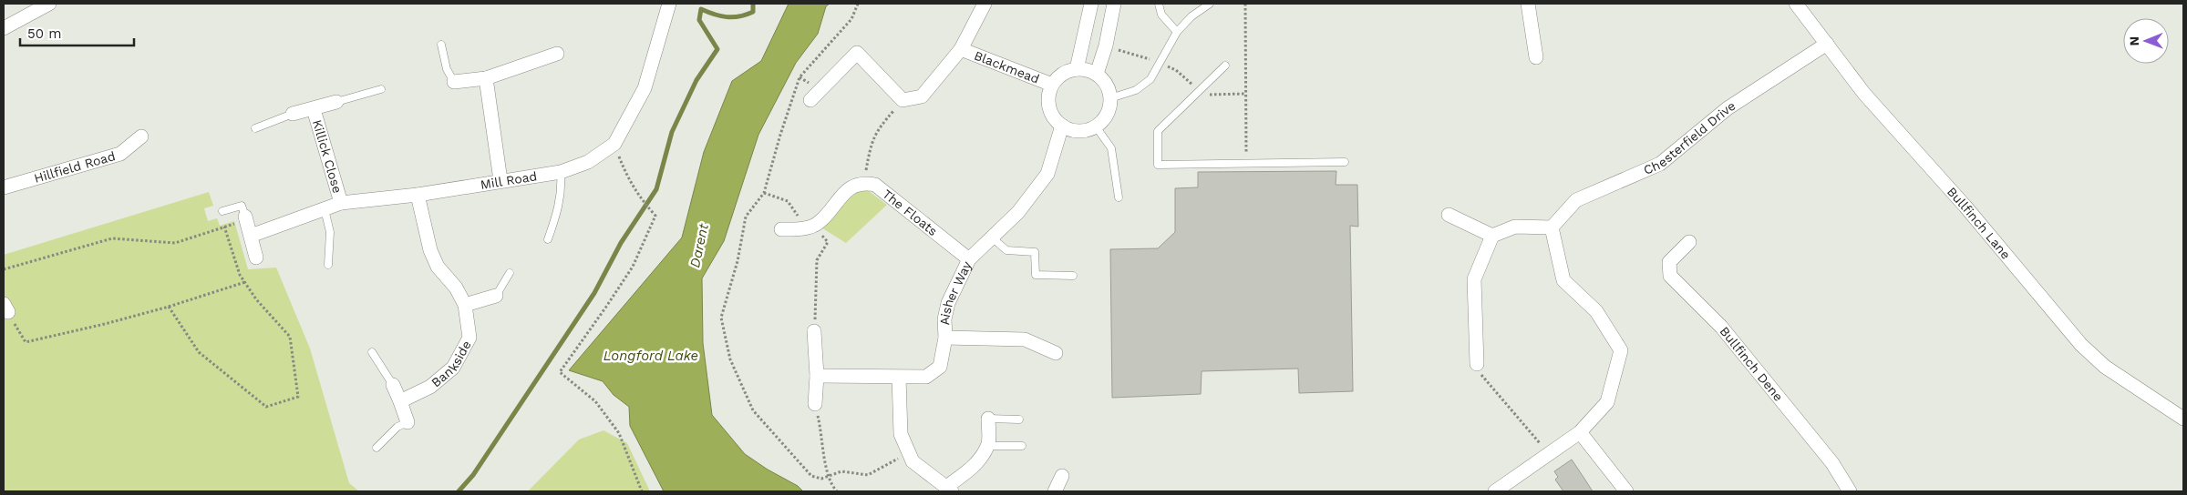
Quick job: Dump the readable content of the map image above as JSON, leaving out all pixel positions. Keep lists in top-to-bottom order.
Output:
{
  "streets": {
    "street": [
      "Blackmead",
      "Chesterfield Drive",
      "Killick Close",
      "Hillfield Road",
      "Mill Road",
      "The Floats",
      "Bullfinch Lane",
      "Aisher Way",
      "Bankside",
      "Bullfinch Dene"
    ]
  },
  "crossings": [
    ["Blackmead", "Aisher Way"],
    ["Chesterfield Drive", "Bullfinch Lane"],
    ["Killick Close", "Mill Road"],
    ["Mill Road", "Bankside"],
    ["The Floats", "Aisher Way"]
  ],
  "water": ["Darent", "Longford Lake"],
  "scale_bar": "50 m",
  "north": "left"
}
